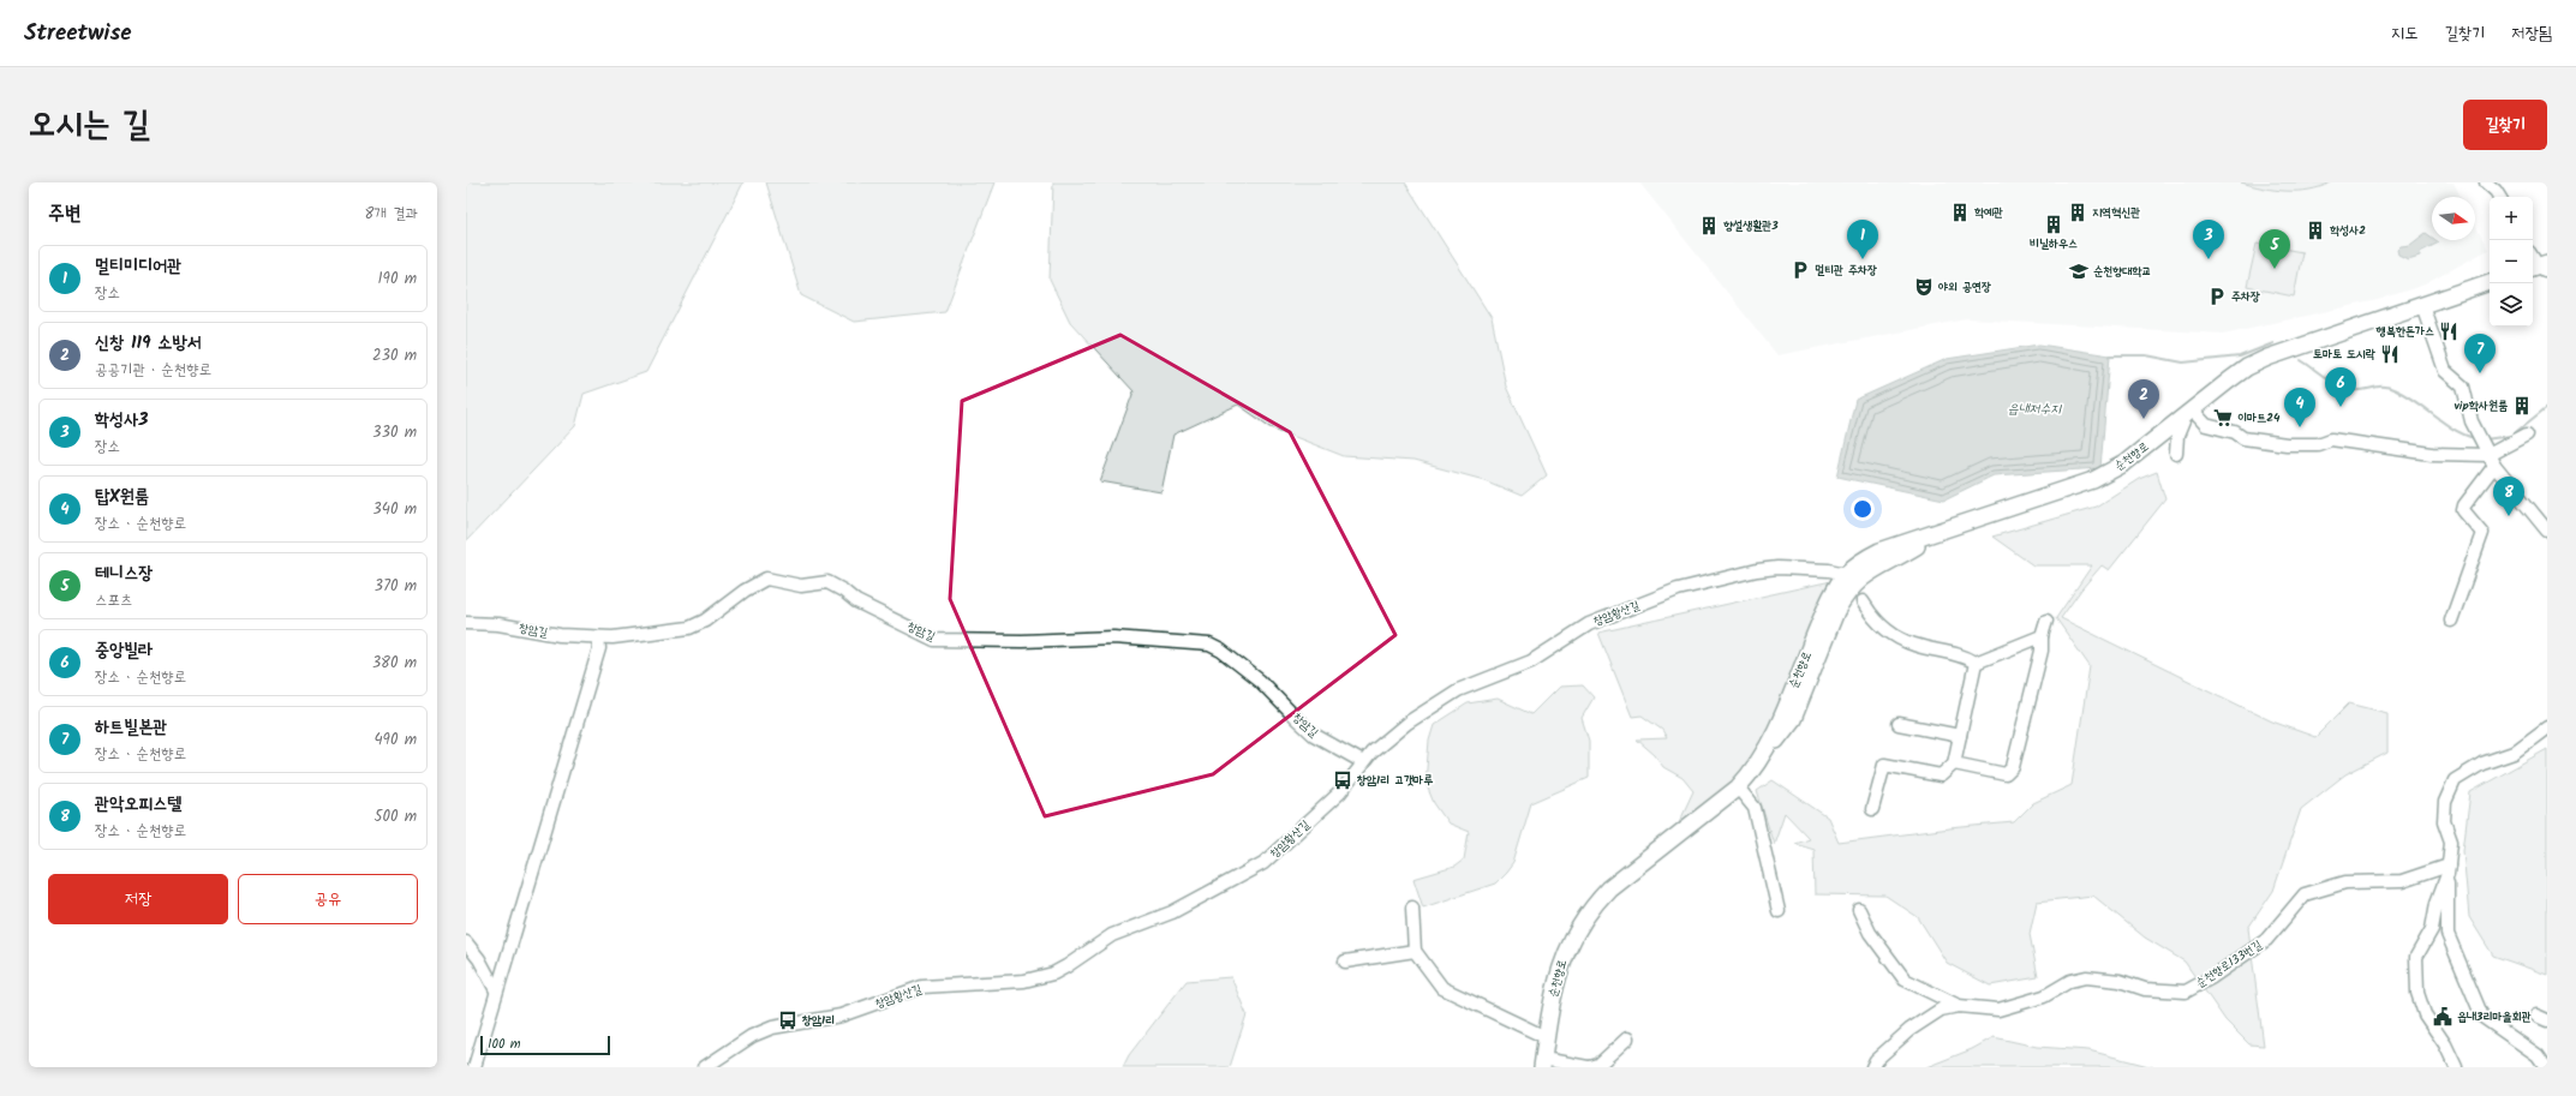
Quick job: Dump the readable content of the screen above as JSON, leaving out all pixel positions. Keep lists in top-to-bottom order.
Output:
{
  "streets": {
    "main road": ["순천향로"],
    "street": ["창암황산길", "창암길", "순천향로133번길"]
  },
  "crossings": [
    ["순천향로", "창암황산길"],
    ["창암황산길", "창암길"]
  ],
  "water": ["읍내저수지"],
  "places": {
    "building": [
      "학예관",
      "지역혁신관",
      "비닐하우스",
      "향설생활관3",
      "학성사2",
      "vip학사원룸"
    ],
    "parking": ["멀티관 주차장", "주차장"],
    "school or university": ["순천향대학교"],
    "theatre": ["야외 공연장"],
    "restaurant": ["행복한돈가스", "토마토 도시락"],
    "supermarket": ["이마트24"],
    "bus stop": ["창암1리 고갯마루", "창암1리"],
    "public building": ["읍내3리마을회관"]
  },
  "scale_bar": "100 m",
  "north": "right",
  "page": {
    "header": "Streetwise",
    "nav": ["지도", "길찾기", "저장됨"],
    "title": "오시는 길",
    "buttons": [
      "길찾기",
      ["저장", "공유"]
    ],
    "heading": ["주변", "8개 결과"],
    "map_buttons": ["+", "−"],
    "pins": [
      "1",
      "3",
      "5",
      "7",
      "6",
      "2",
      "4",
      "8"
    ],
    "list": [
      {
        "mark": "1",
        "name": "멀티미디어관",
        "note": "장소",
        "value": "190 m"
      },
      {
        "mark": "2",
        "name": "신창 119 소방서",
        "note": "공공기관 · 순천향로",
        "value": "230 m"
      },
      {
        "mark": "3",
        "name": "학성사3",
        "note": "장소",
        "value": "330 m"
      },
      {
        "mark": "4",
        "name": "탑X원룸",
        "note": "장소 · 순천향로",
        "value": "340 m"
      },
      {
        "mark": "5",
        "name": "테니스장",
        "note": "스포츠",
        "value": "370 m"
      },
      {
        "mark": "6",
        "name": "중앙빌라",
        "note": "장소 · 순천향로",
        "value": "380 m"
      },
      {
        "mark": "7",
        "name": "하트빌본관",
        "note": "장소 · 순천향로",
        "value": "490 m"
      },
      {
        "mark": "8",
        "name": "관악오피스텔",
        "note": "장소 · 순천향로",
        "value": "500 m"
      }
    ],
    "scale": "100 m"
  }
}
